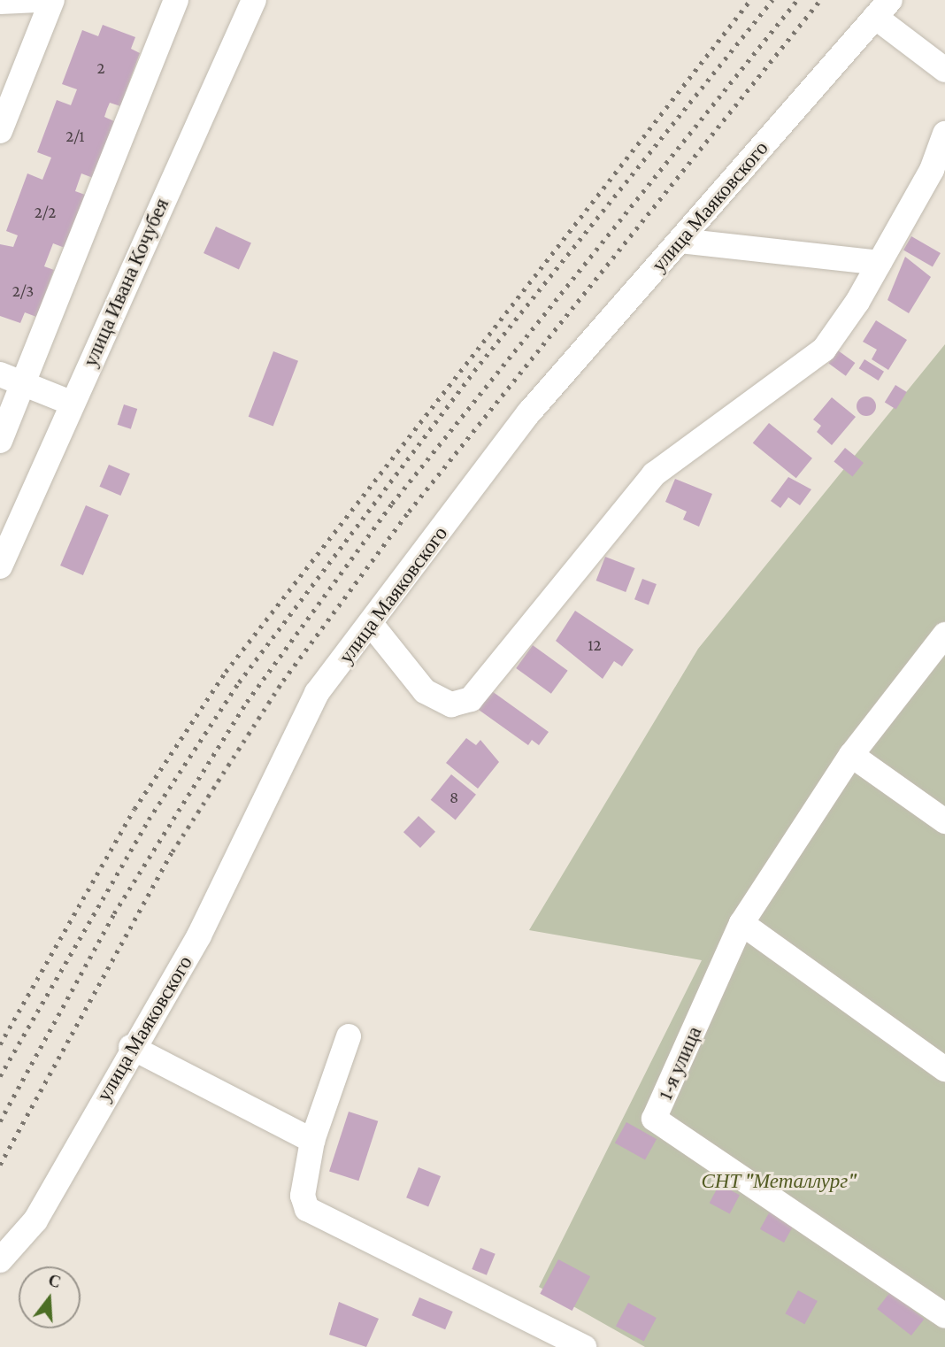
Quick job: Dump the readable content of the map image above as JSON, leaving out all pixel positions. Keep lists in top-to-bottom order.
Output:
{
  "streets": {
    "street": ["улица Маяковского", "улица Ивана Кочубея", "1-я улица"]
  },
  "parks": ["СНТ \"Металлург\""],
  "house_numbers": [
    "2",
    "2/1",
    "2/2",
    "2/3",
    "12",
    "8"
  ],
  "north": "top"
}
